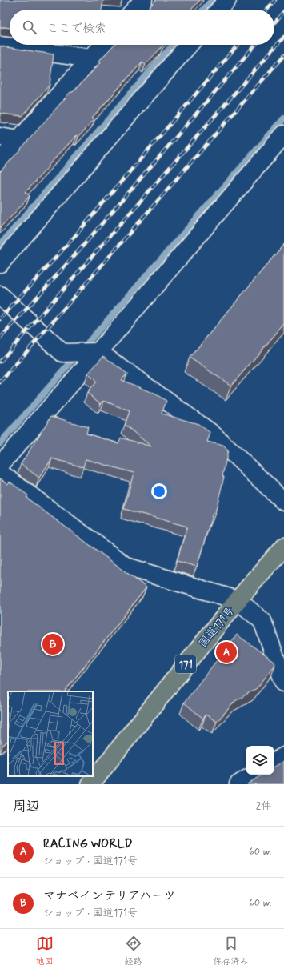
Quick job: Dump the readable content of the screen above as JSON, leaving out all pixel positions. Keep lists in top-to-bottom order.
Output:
{
  "streets": {
    "highway": ["国道171号", "171"]
  },
  "page": {
    "search": "ここで検索",
    "pins": ["B", "A"],
    "heading": ["周辺", "2件"],
    "list": [
      {
        "mark": "A",
        "name": "RACING WORLD",
        "note": "ショップ · 国道171号",
        "value": "60 m"
      },
      {
        "mark": "B",
        "name": "マナベインテリアハーツ",
        "note": "ショップ · 国道171号",
        "value": "60 m"
      }
    ],
    "nav": ["地図", "経路", "保存済み"]
  }
}
